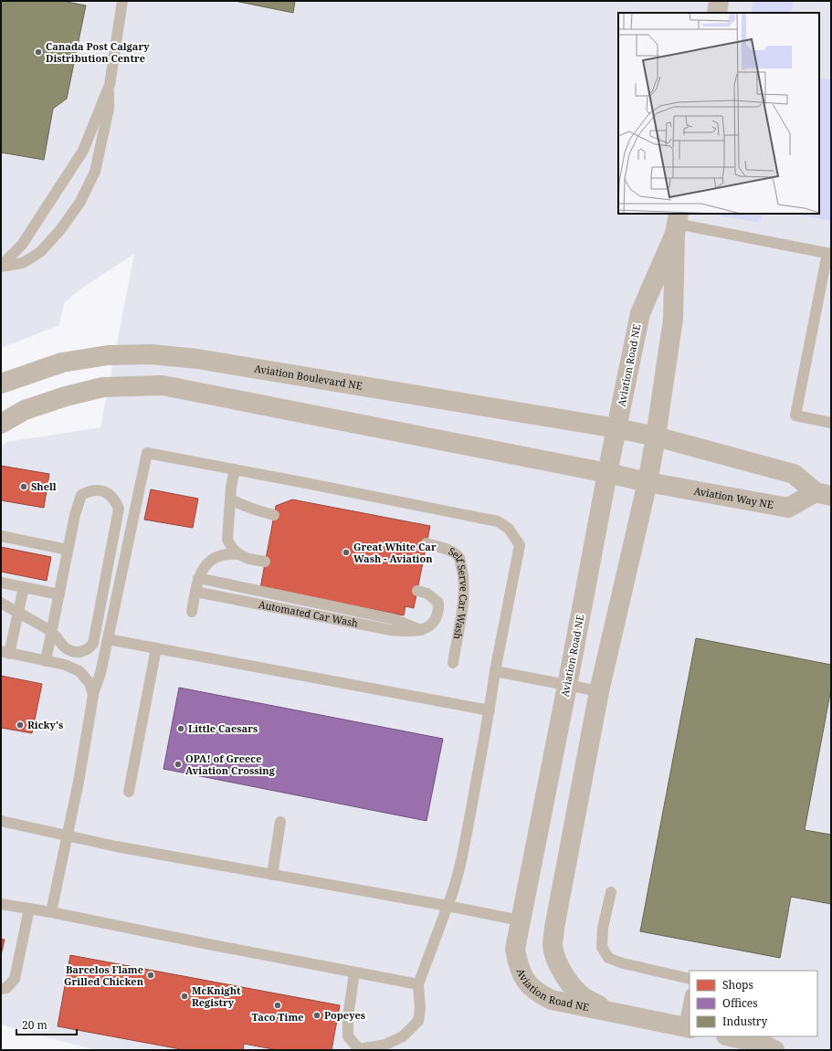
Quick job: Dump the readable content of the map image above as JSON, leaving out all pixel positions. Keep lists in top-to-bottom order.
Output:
{
  "streets": {
    "street": ["Aviation Road NE", "Aviation Boulevard NE", "Aviation Way NE"],
    "lane": ["Self Serve Car Wash", "Automated Car Wash"]
  },
  "crossings": [
    ["Aviation Road NE", "Aviation Boulevard NE"],
    ["Aviation Road NE", "Aviation Way NE"],
    ["Aviation Boulevard NE", "Aviation Way NE"]
  ],
  "places": [
    "Canada Post Calgary Distribution Centre",
    "Shell",
    "Great White Car Wash - Aviation",
    "Ricky's",
    "Little Caesars",
    "OPA! of Greece Aviation Crossing",
    "Barcelos Flame Grilled Chicken",
    "McKnight Registry",
    "Taco Time",
    "Popeyes"
  ],
  "legend": ["Shops", "Offices", "Industry"],
  "scale_bar": "20 m"
}
